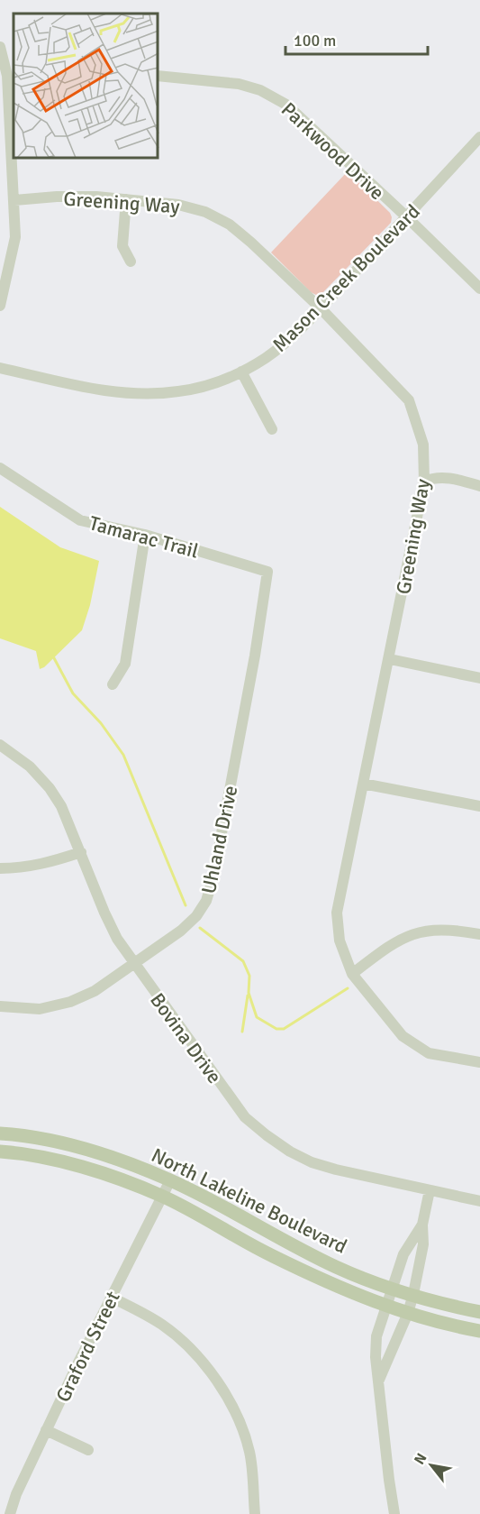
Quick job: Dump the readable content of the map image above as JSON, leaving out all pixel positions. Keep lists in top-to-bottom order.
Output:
{
  "streets": {
    "main road": ["North Lakeline Boulevard"],
    "street": [
      "Parkwood Drive",
      "Greening Way",
      "Mason Creek Boulevard",
      "Tamarac Trail",
      "Uhland Drive",
      "Bovina Drive",
      "Graford Street"
    ]
  },
  "crossings": [
    ["Parkwood Drive", "Mason Creek Boulevard"],
    ["Greening Way", "Mason Creek Boulevard"],
    ["Tamarac Trail", "Uhland Drive"],
    ["Uhland Drive", "Bovina Drive"],
    ["North Lakeline Boulevard", "Graford Street"]
  ],
  "scale_bar": "100 m",
  "north": "top left"
}
